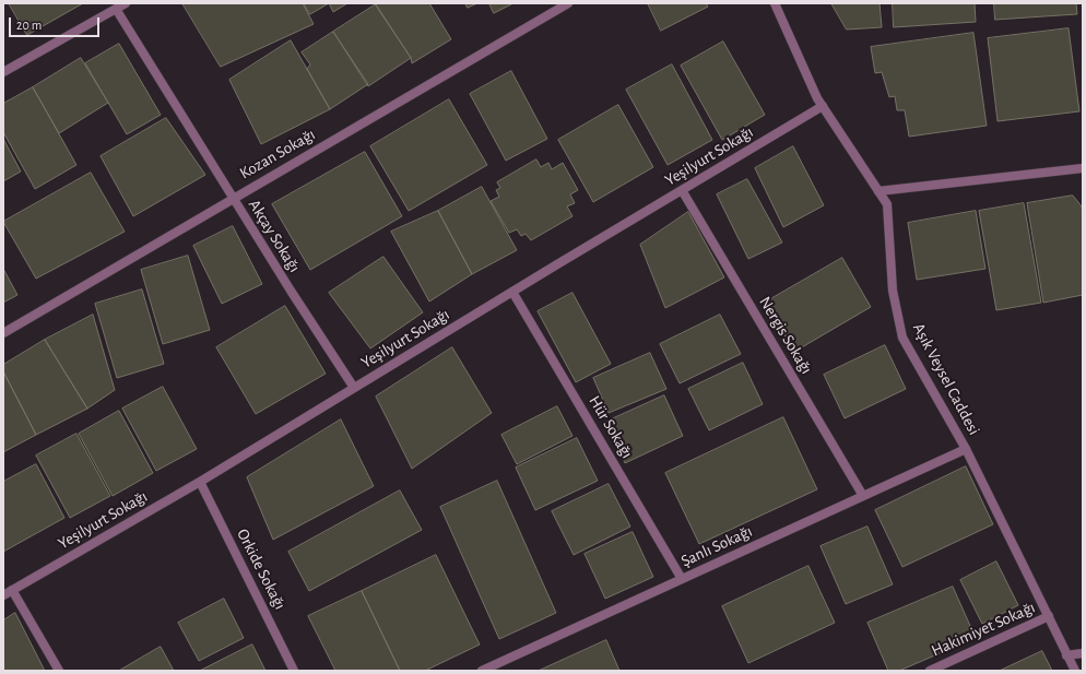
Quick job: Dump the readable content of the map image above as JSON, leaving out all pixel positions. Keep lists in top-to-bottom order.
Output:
{
  "streets": {
    "street": [
      "Kozan Sokağı",
      "Yeşilyurt Sokağı",
      "Akçay Sokağı",
      "Nergis Sokağı",
      "Aşık Veysel Caddesi",
      "Hür Sokağı",
      "Şanlı Sokağı",
      "Orkide Sokağı",
      "Hakimiyet Sokağı"
    ]
  },
  "crossings": [
    ["Kozan Sokağı", "Akçay Sokağı"],
    ["Yeşilyurt Sokağı", "Akçay Sokağı"],
    ["Yeşilyurt Sokağı", "Nergis Sokağı"],
    ["Yeşilyurt Sokağı", "Aşık Veysel Caddesi"],
    ["Yeşilyurt Sokağı", "Hür Sokağı"],
    ["Yeşilyurt Sokağı", "Orkide Sokağı"],
    ["Nergis Sokağı", "Şanlı Sokağı"],
    ["Aşık Veysel Caddesi", "Şanlı Sokağı"],
    ["Aşık Veysel Caddesi", "Hakimiyet Sokağı"],
    ["Hür Sokağı", "Şanlı Sokağı"]
  ],
  "scale_bar": "20 m"
}
